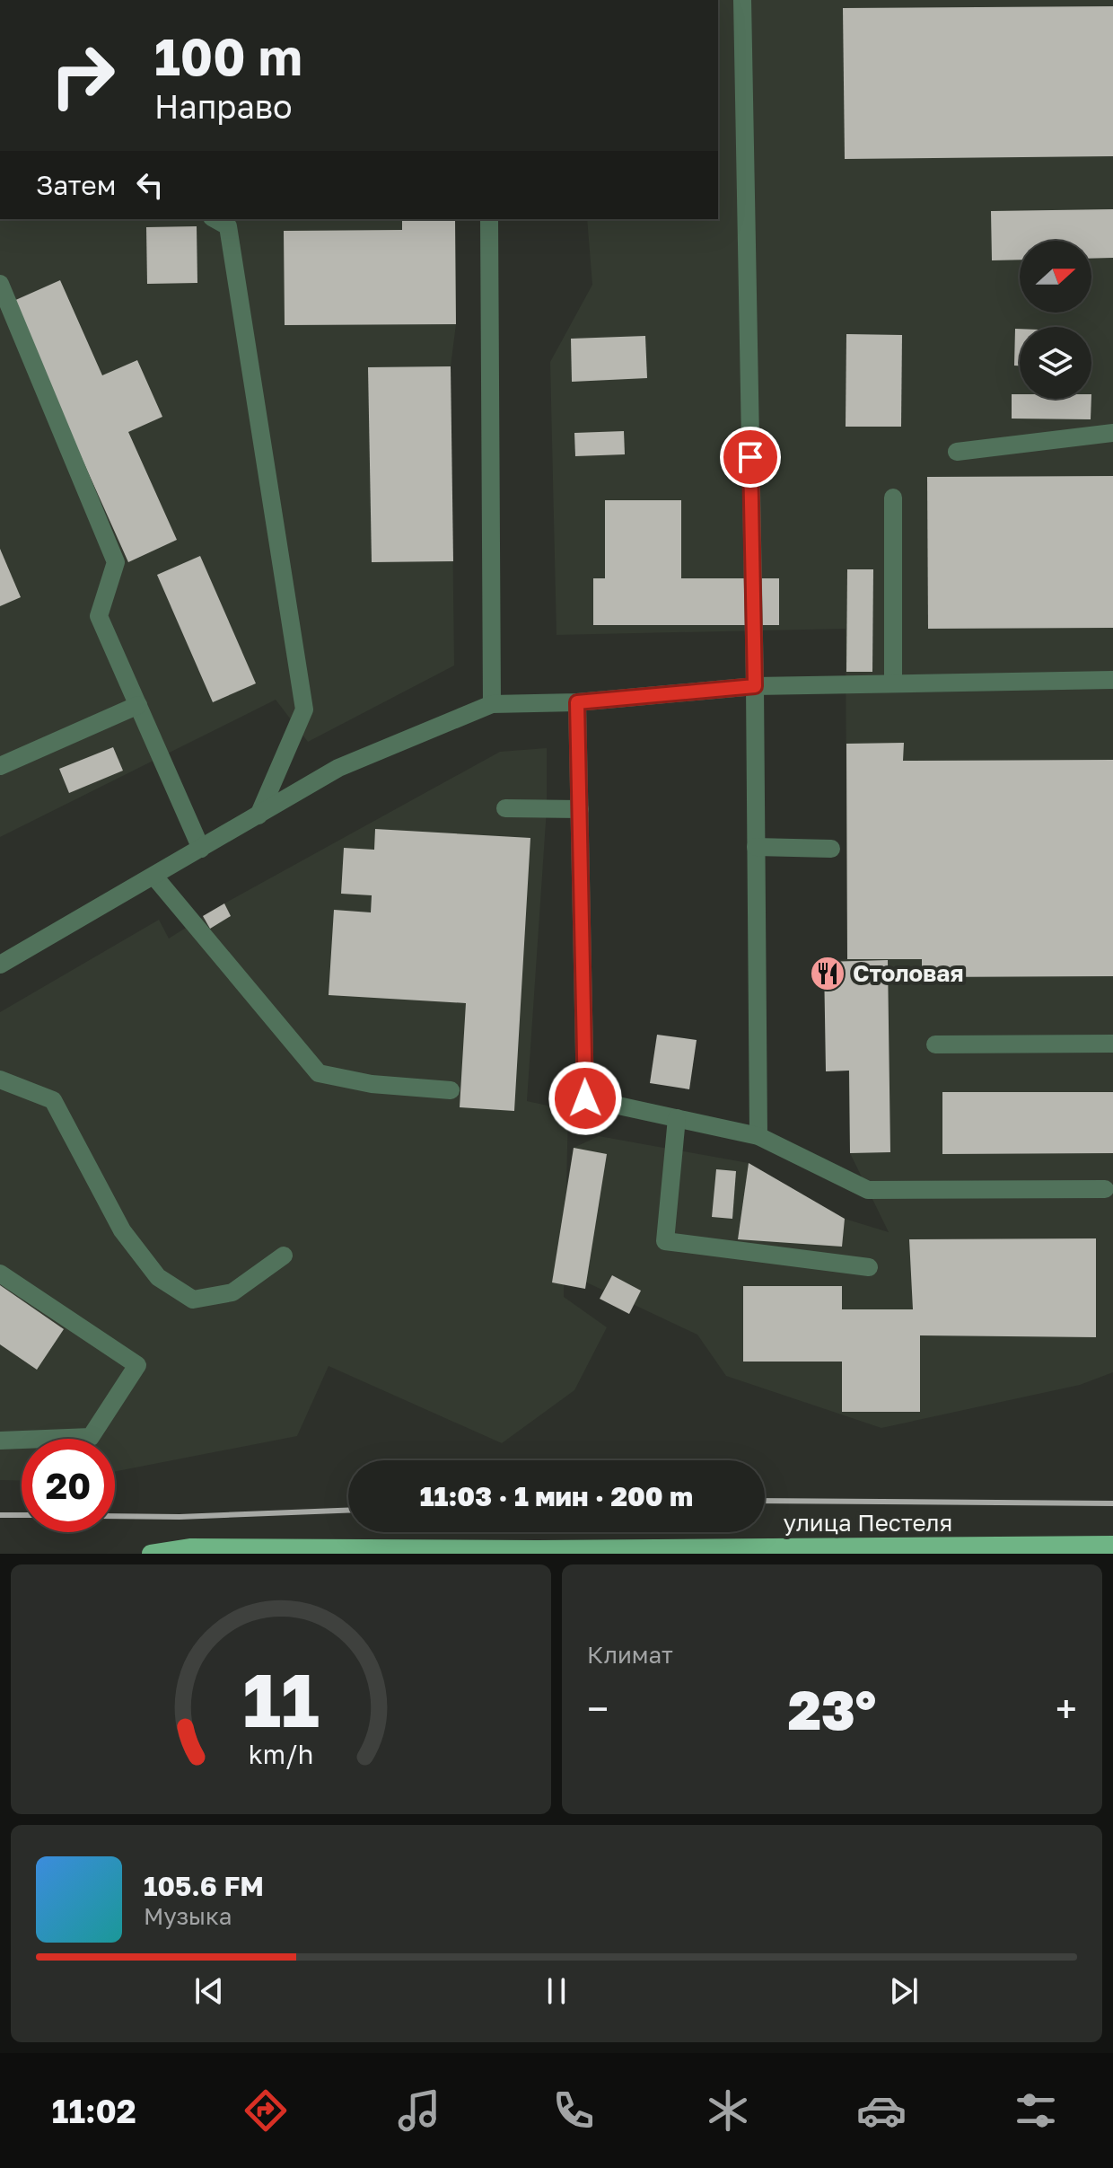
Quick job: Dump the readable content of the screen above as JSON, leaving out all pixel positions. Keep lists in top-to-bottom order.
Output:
{
  "streets": {
    "main road": ["улица Пестеля"]
  },
  "places": {
    "restaurant": ["Столовая"]
  },
  "north": "right",
  "page": {
    "turn": ["100 m", "Направо"],
    "then": "Затем",
    "limit": "20",
    "trip": "11:03 · 1 мин · 200 m",
    "tile": "Климат",
    "heat": ["−", "23°", "+"],
    "song": ["105.6 FM", "Музыка"],
    "tabs": "11:02",
    "gauge": ["11", "km/h"]
  }
}
